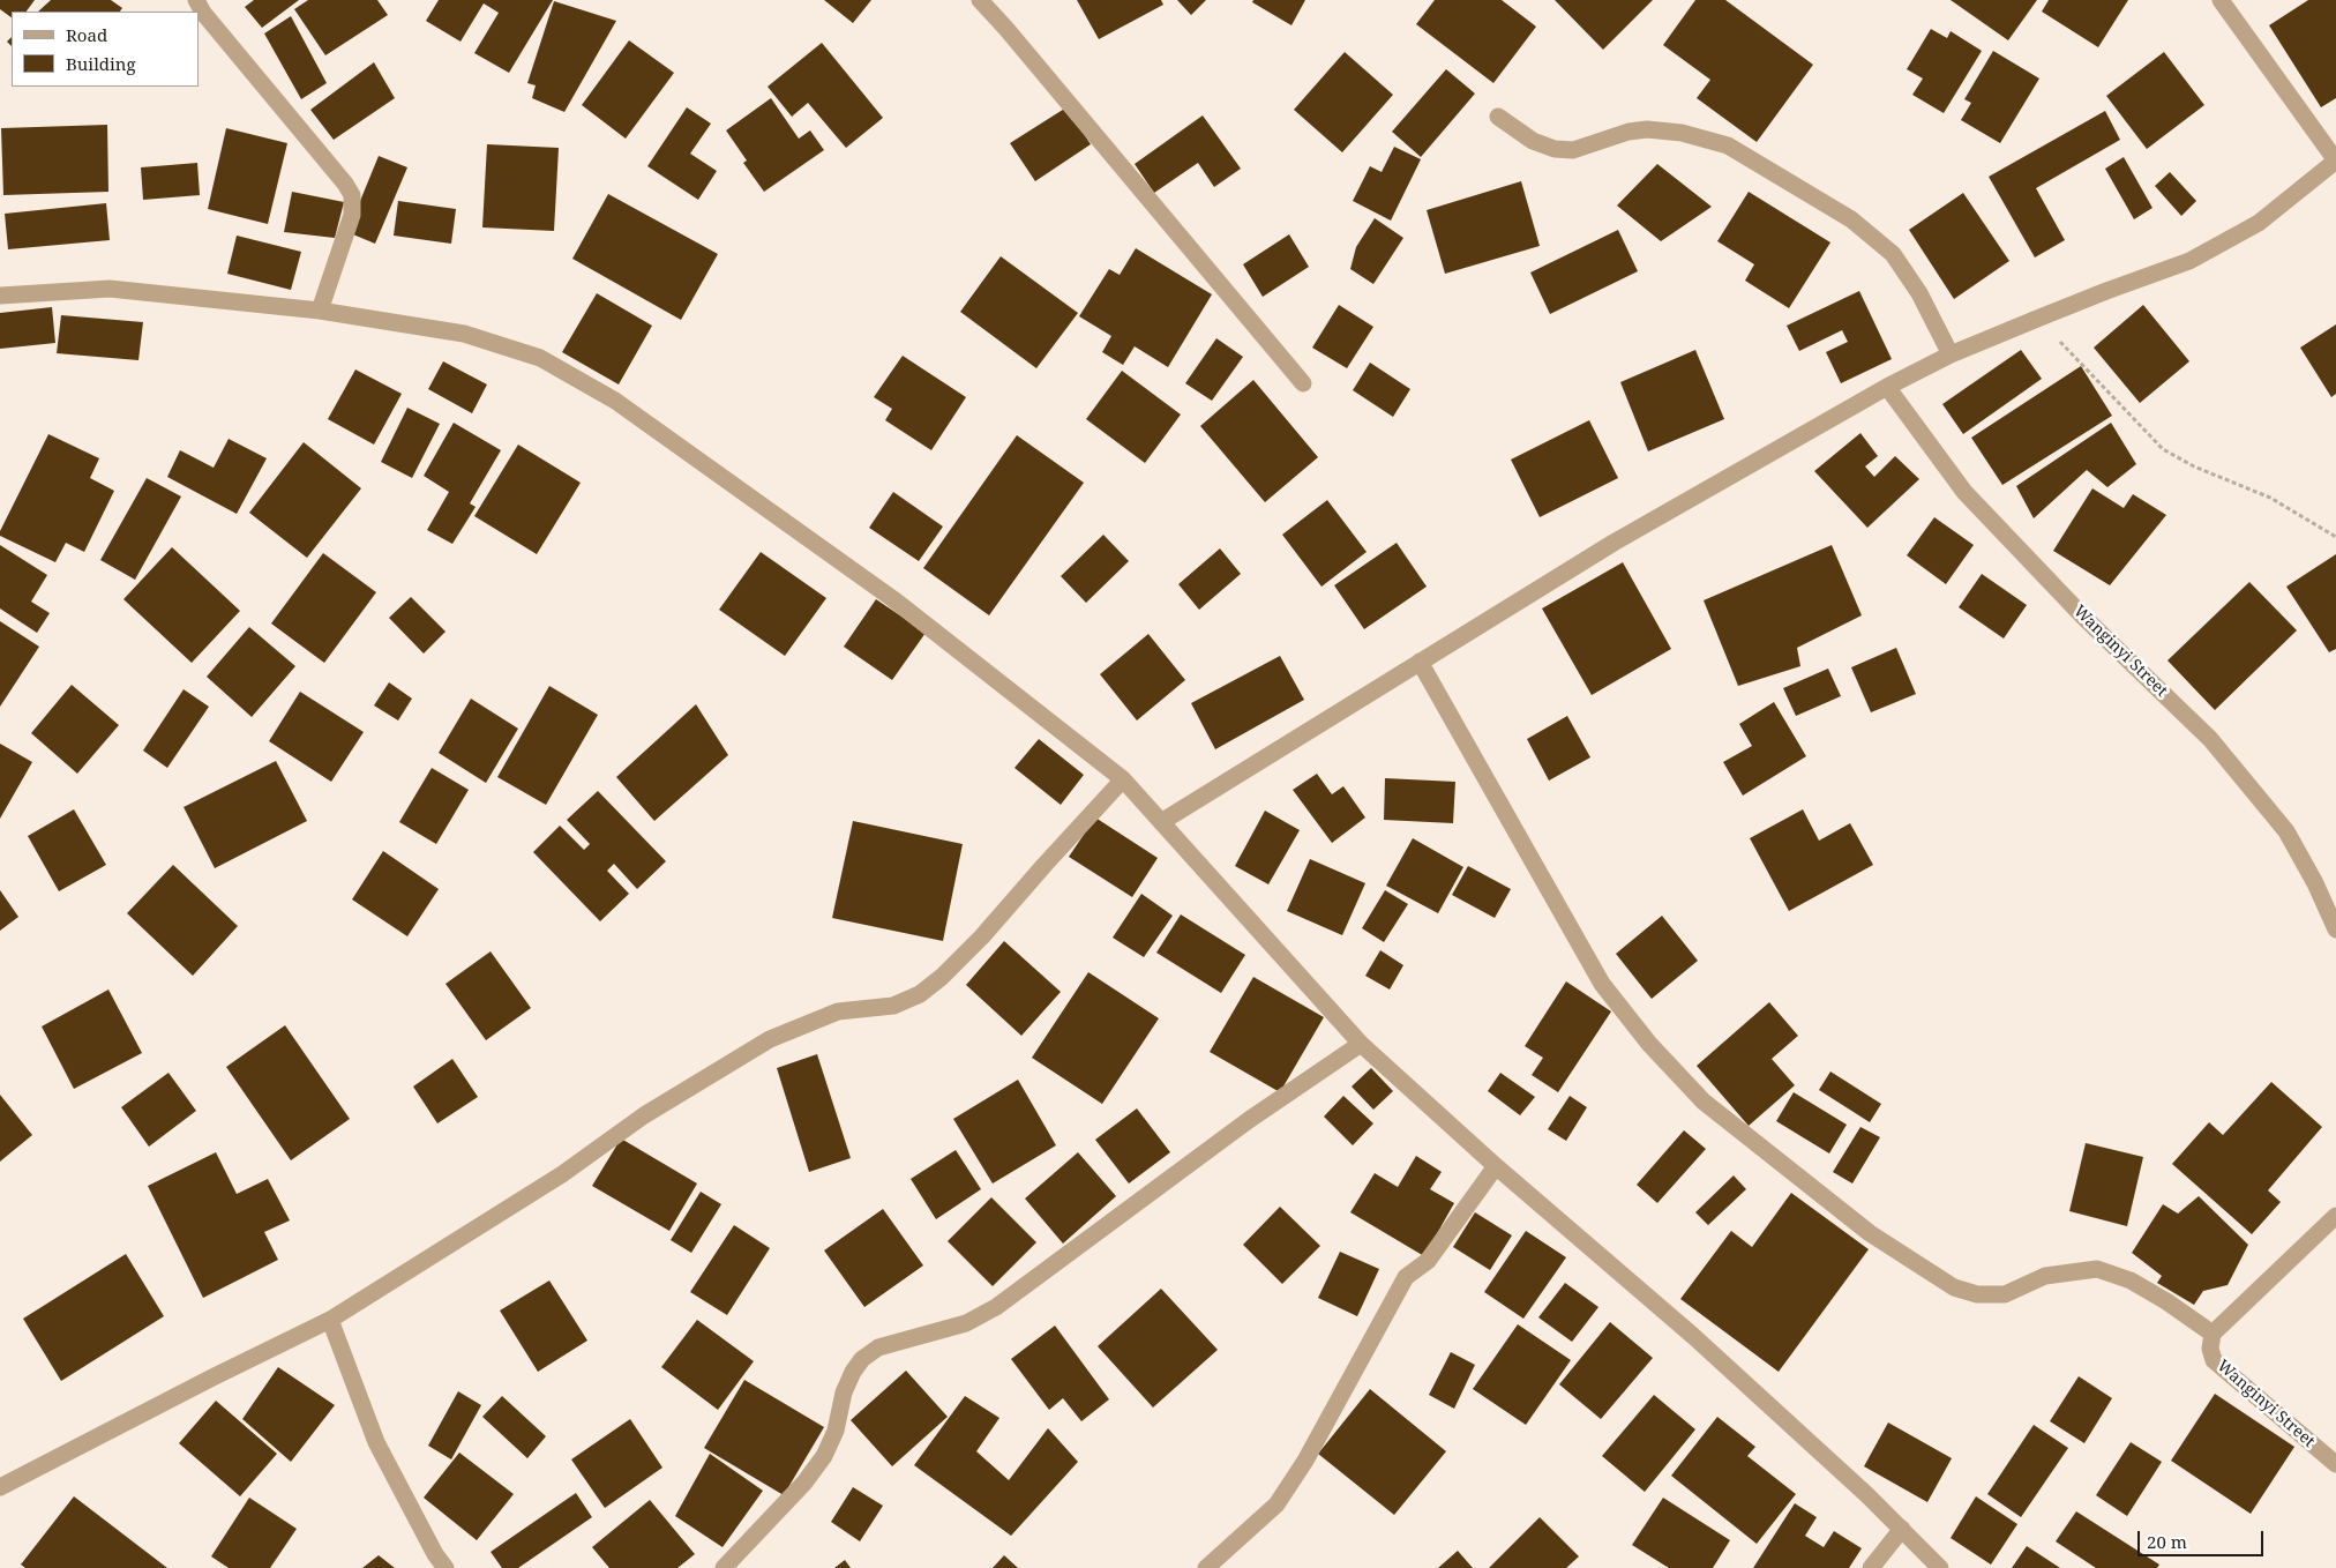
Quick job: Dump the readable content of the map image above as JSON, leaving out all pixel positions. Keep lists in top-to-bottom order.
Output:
{
  "streets": {
    "street": ["Wanginyi Street"]
  },
  "legend": ["Road", "Building"],
  "scale_bar": "20 m"
}
